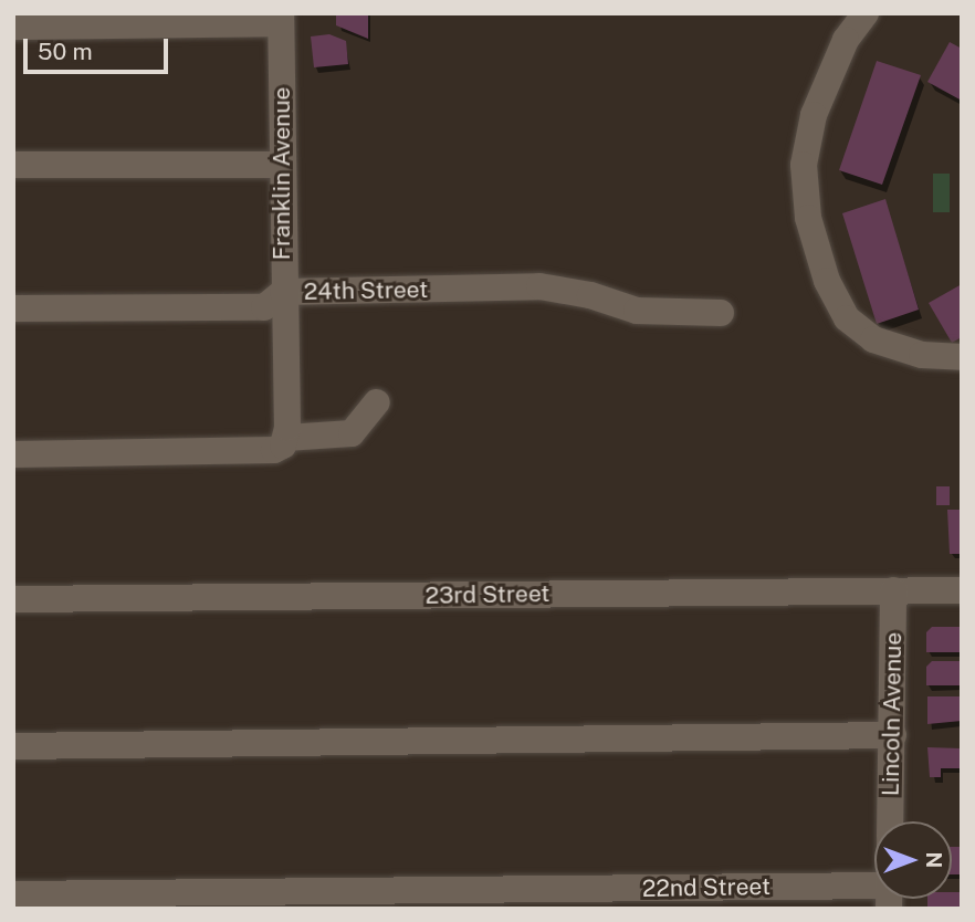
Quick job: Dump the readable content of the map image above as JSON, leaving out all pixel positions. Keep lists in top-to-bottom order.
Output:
{
  "streets": {
    "street": [
      "Franklin Avenue",
      "24th Street",
      "23rd Street",
      "Lincoln Avenue",
      "22nd Street"
    ]
  },
  "crossings": [
    ["Franklin Avenue", "24th Street"],
    ["23rd Street", "Lincoln Avenue"]
  ],
  "scale_bar": "50 m",
  "north": "right"
}
